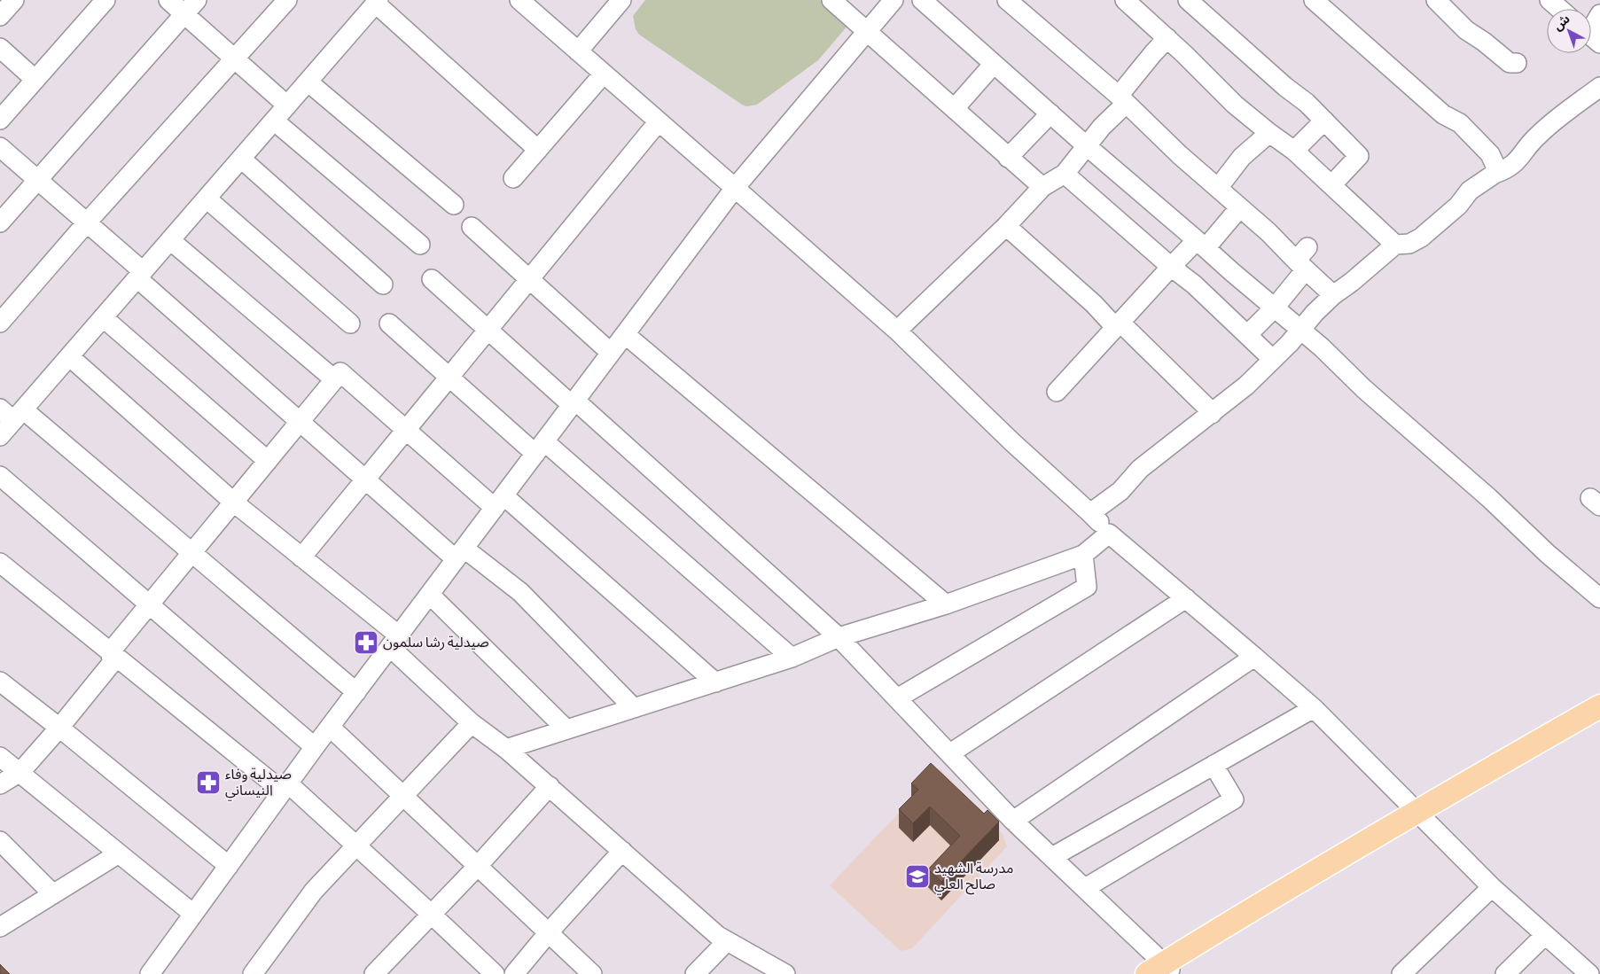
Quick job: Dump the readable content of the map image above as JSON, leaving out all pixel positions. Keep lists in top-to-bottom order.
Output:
{
  "places": {
    "pharmacy": ["صيدلية رشا سلمون", "صيدلية وفاء النيساني"],
    "school or university": ["مدرسة الشهيد صالح العلي"]
  },
  "north": "top left"
}
